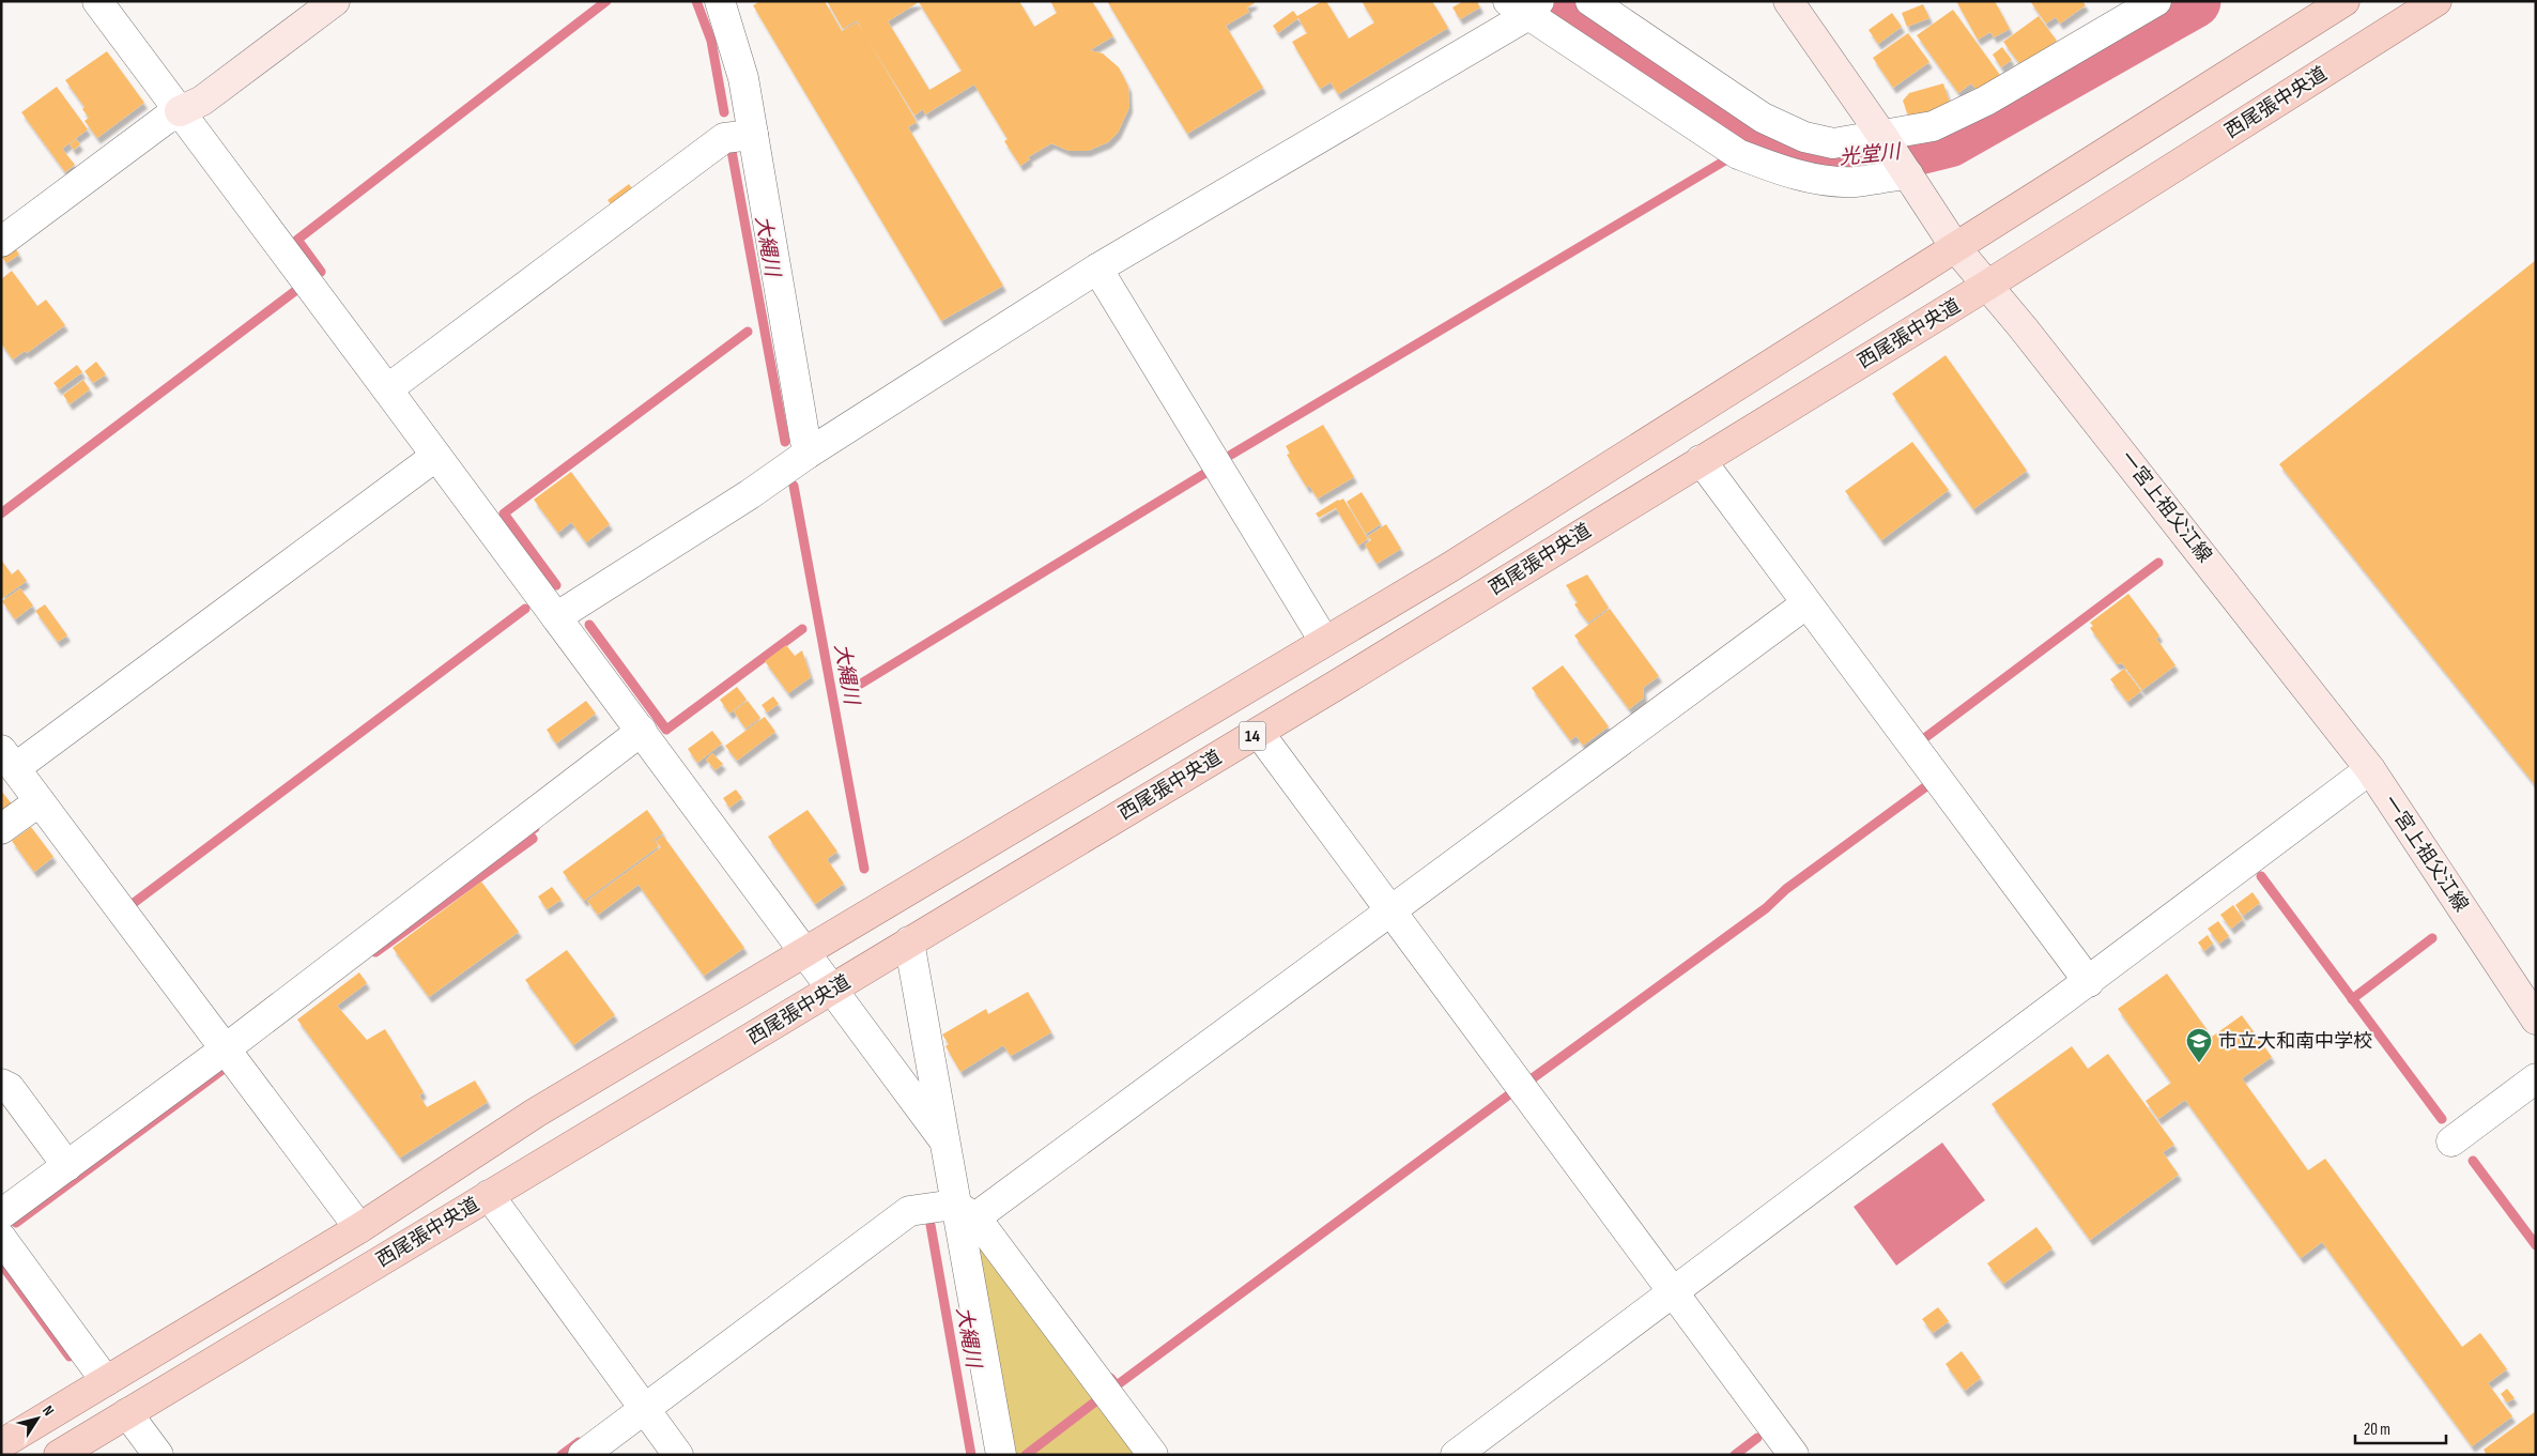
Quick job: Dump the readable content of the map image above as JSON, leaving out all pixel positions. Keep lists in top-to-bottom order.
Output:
{
  "streets": {
    "main road": ["西尾張中央道", "一宮上祖父江線", "14"]
  },
  "crossings": [
    ["西尾張中央道", "一宮上祖父江線"]
  ],
  "water": ["光堂川", "大縄川"],
  "places": {
    "school or university": ["市立大和南中学校"]
  },
  "scale_bar": "20 m",
  "north": "top right"
}
